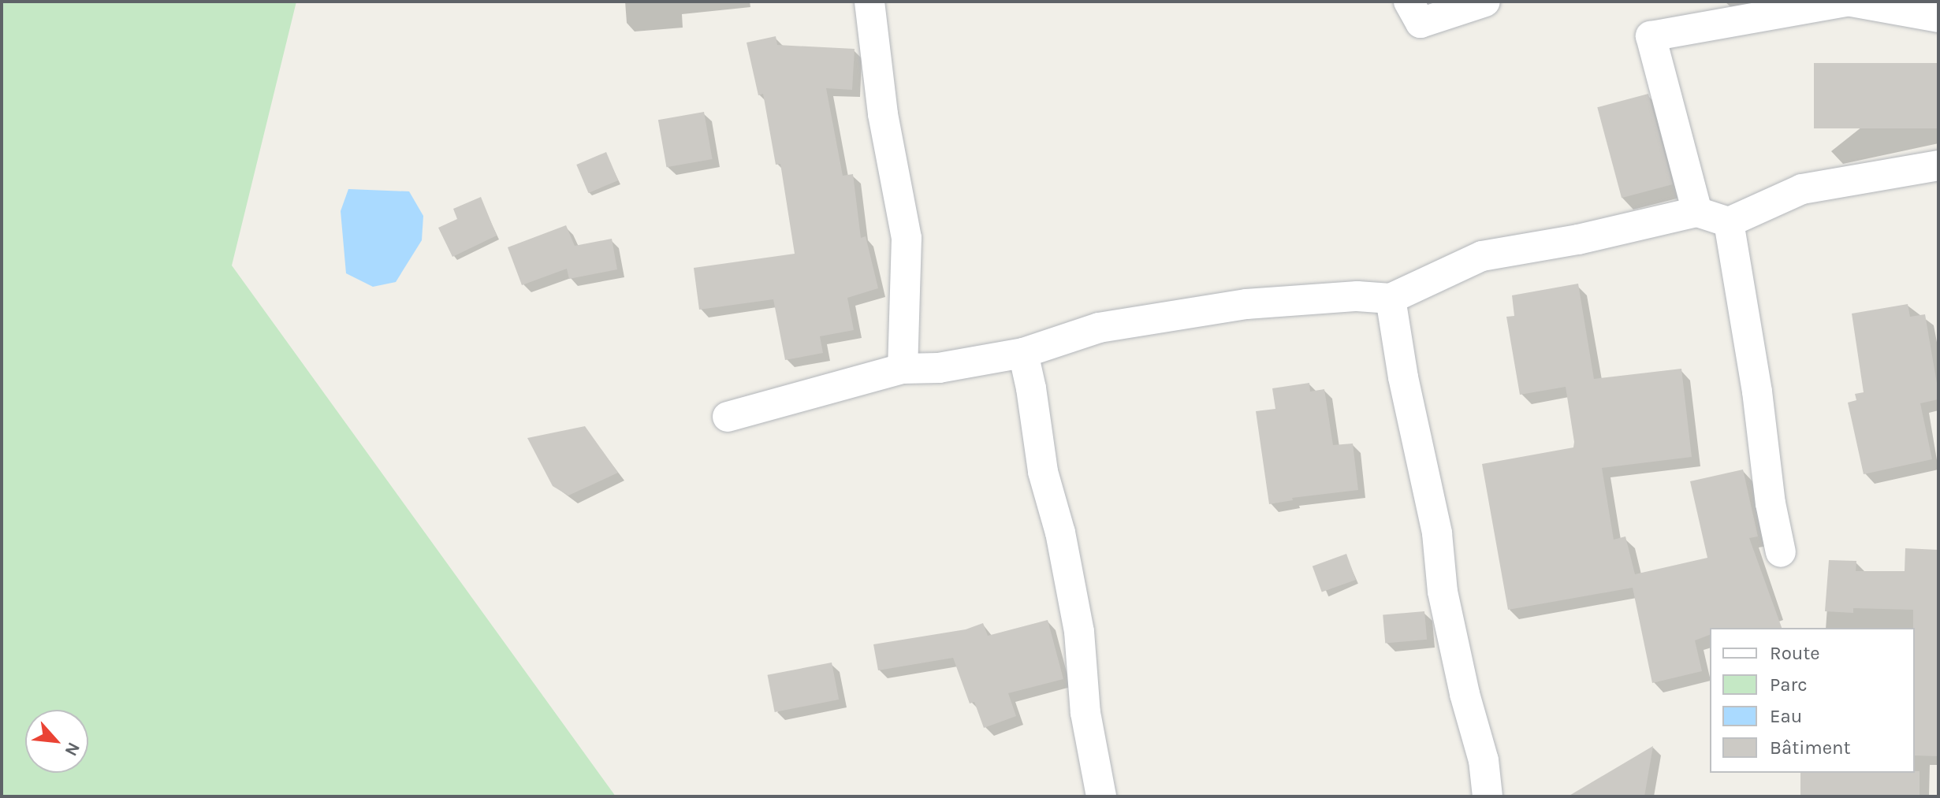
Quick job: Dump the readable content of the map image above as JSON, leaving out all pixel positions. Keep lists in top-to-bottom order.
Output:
{
  "legend": [
    "Route",
    "Parc",
    "Eau",
    "Bâtiment"
  ],
  "north": "bottom right"
}
